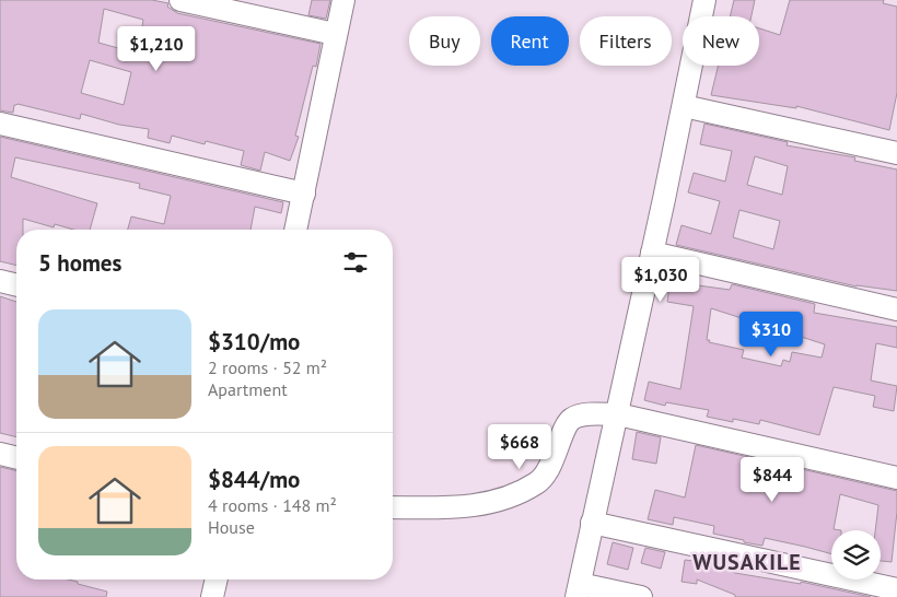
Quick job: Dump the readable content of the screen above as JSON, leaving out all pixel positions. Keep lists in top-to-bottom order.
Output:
{
  "districts": ["WUSAKILE"],
  "page": {
    "chip": [
      "Buy",
      "Rent",
      "Filters",
      "New"
    ],
    "price": [
      "$1,210",
      "$1,030",
      "$310",
      "$668",
      "$844"
    ],
    "heading": "5 homes",
    "list": [
      {
        "name": "$310/mo",
        "note": "2 rooms · 52 m² · Apartment"
      },
      {
        "name": "$844/mo",
        "note": "4 rooms · 148 m² · House"
      }
    ]
  }
}
